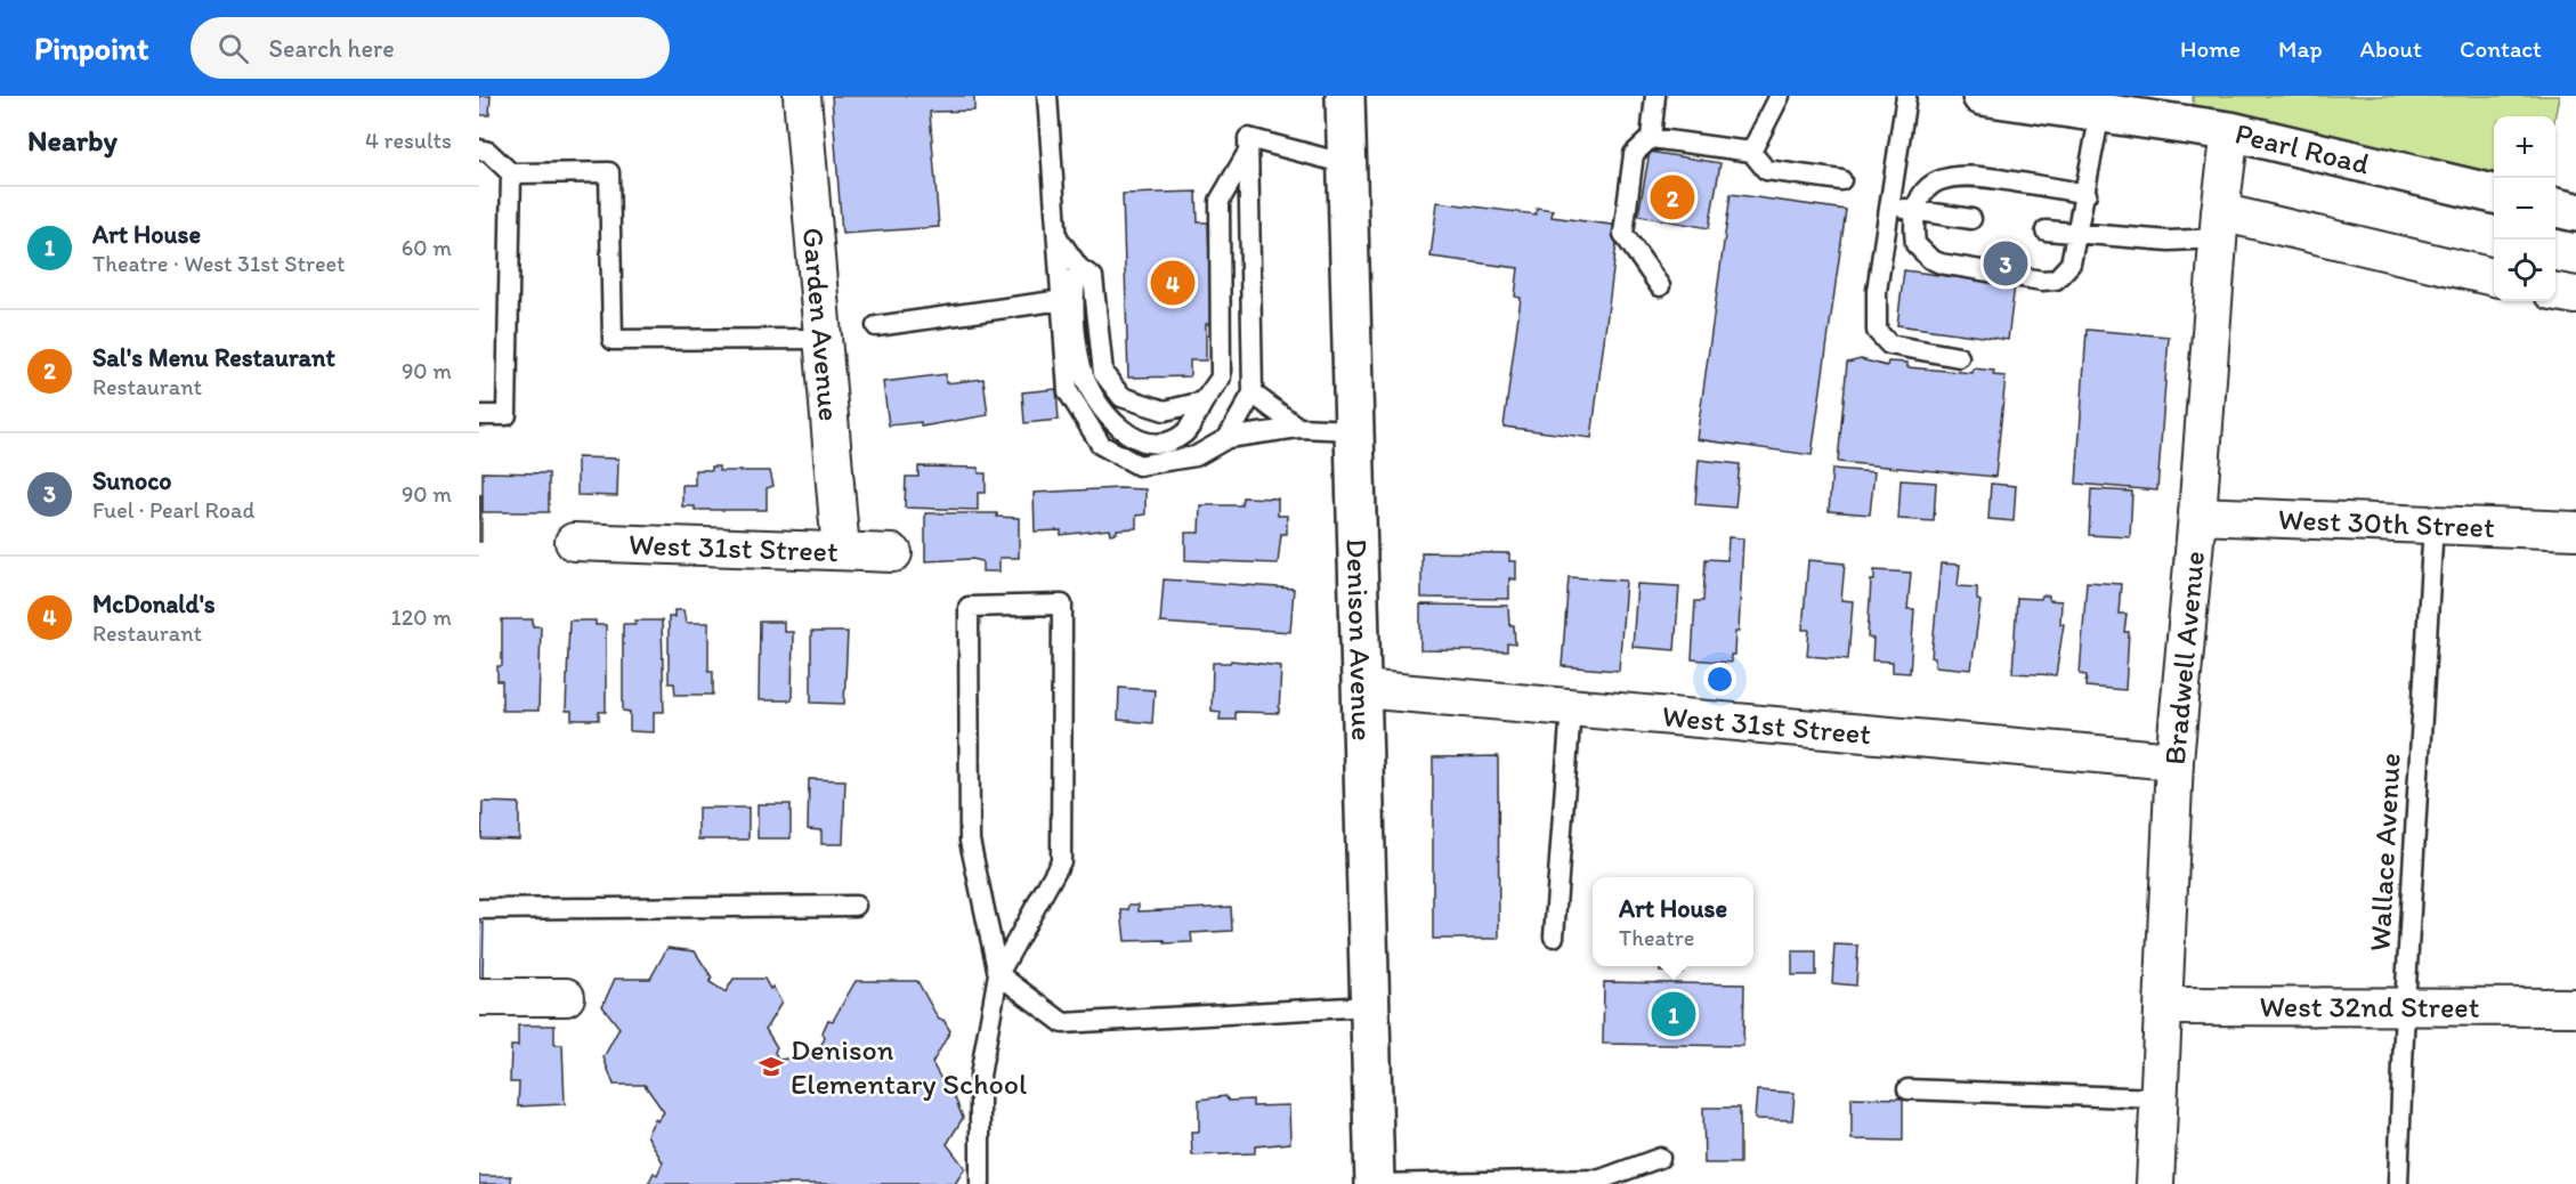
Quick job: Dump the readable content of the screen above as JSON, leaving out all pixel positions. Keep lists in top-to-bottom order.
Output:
{
  "streets": {
    "main road": ["Pearl Road", "Denison Avenue"],
    "street": [
      "Garden Avenue",
      "West 30th Street",
      "West 31st Street",
      "Bradwell Avenue",
      "West 32nd Street"
    ],
    "lane": ["Wallace Avenue"]
  },
  "crossings": [
    ["Pearl Road", "Bradwell Avenue"],
    ["Garden Avenue", "West 31st Street"],
    ["West 30th Street", "Bradwell Avenue"],
    ["West 30th Street", "Wallace Avenue"],
    ["West 31st Street", "Denison Avenue"],
    ["West 31st Street", "Bradwell Avenue"],
    ["Bradwell Avenue", "West 32nd Street"],
    ["Wallace Avenue", "West 32nd Street"]
  ],
  "places": {
    "school or university": ["Denison Elementary School"]
  },
  "page": {
    "header": "Pinpoint",
    "search": "Search here",
    "nav": [
      "Home",
      "Map",
      "About",
      "Contact"
    ],
    "heading": ["Nearby", "4 results"],
    "map_buttons": ["+", "−"],
    "pins": [
      "2",
      "3",
      "4",
      "1"
    ],
    "list": [
      {
        "mark": "1",
        "name": "Art House",
        "note": "Theatre · West 31st Street",
        "value": "60 m"
      },
      {
        "mark": "2",
        "name": "Sal's Menu Restaurant",
        "note": "Restaurant",
        "value": "90 m"
      },
      {
        "mark": "3",
        "name": "Sunoco",
        "note": "Fuel · Pearl Road",
        "value": "90 m"
      },
      {
        "mark": "4",
        "name": "McDonald's",
        "note": "Restaurant",
        "value": "120 m"
      }
    ],
    "popup": ["Art House", "Theatre"]
  }
}
